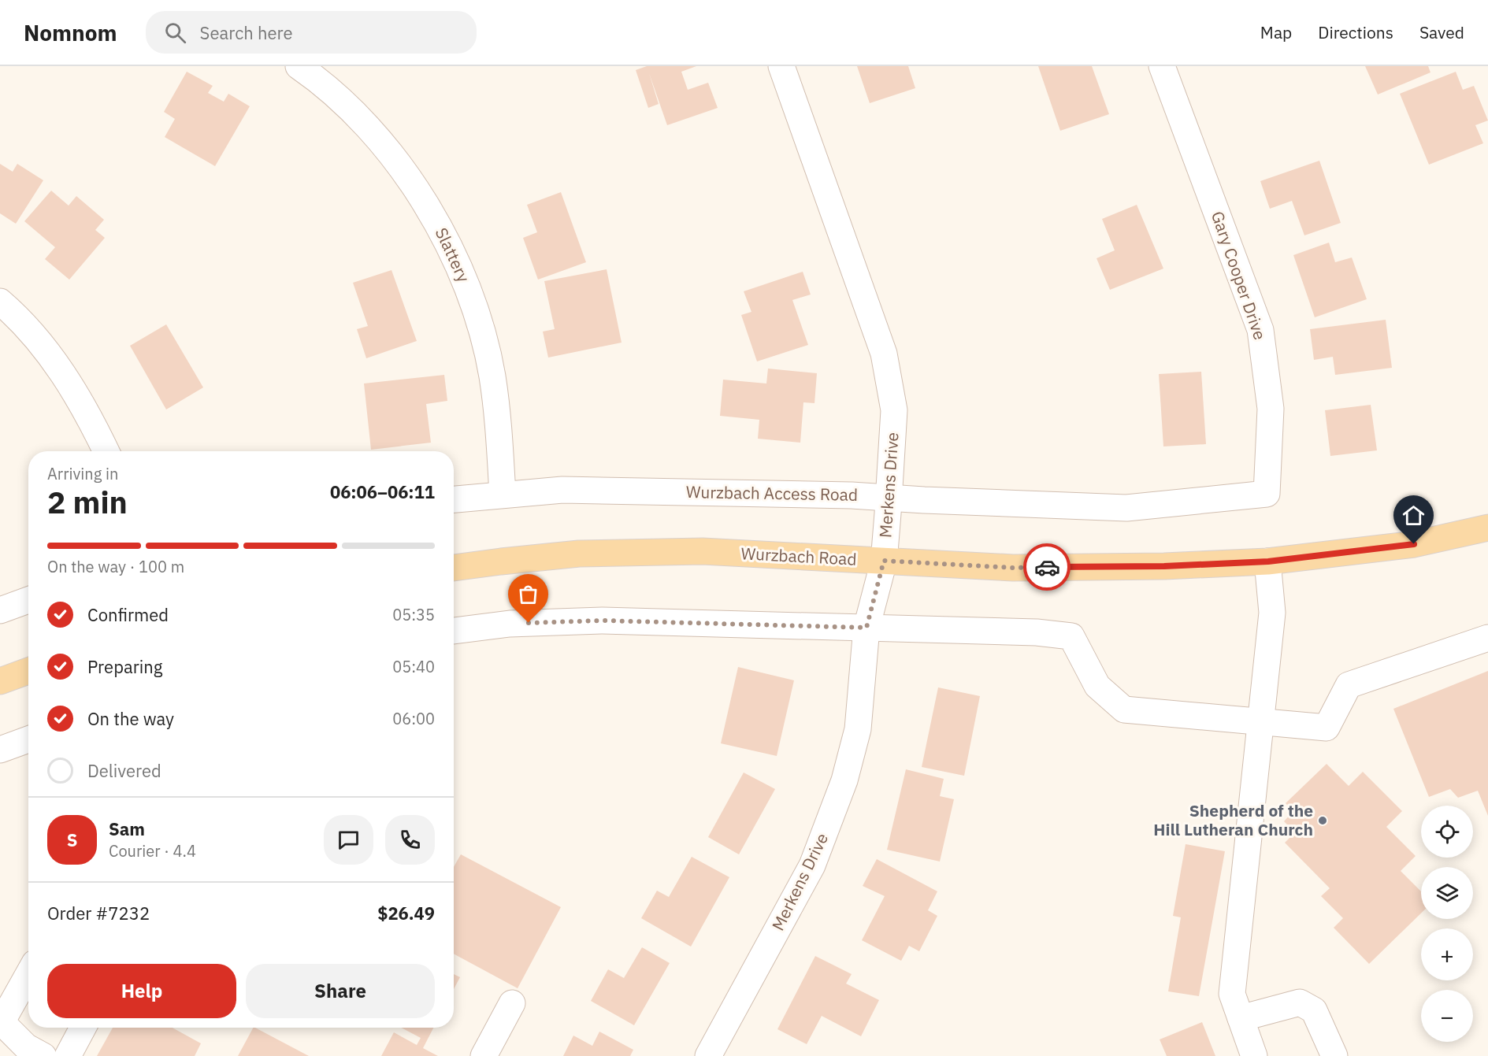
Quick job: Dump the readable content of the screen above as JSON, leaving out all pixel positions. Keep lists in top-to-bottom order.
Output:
{
  "streets": {
    "main road": ["Wurzbach Road"],
    "street": [
      "Slattery",
      "Gary Cooper Drive",
      "Merkens Drive",
      "Wurzbach Access Road"
    ]
  },
  "crossings": [
    ["Slattery", "Wurzbach Access Road"],
    ["Gary Cooper Drive", "Wurzbach Access Road"],
    ["Merkens Drive", "Wurzbach Access Road"],
    ["Merkens Drive", "Wurzbach Road"]
  ],
  "places": ["Shepherd of the Hill Lutheran Church"],
  "page": {
    "header": "Nomnom",
    "search": "Search here",
    "nav": ["Map", "Directions", "Saved"],
    "heading": ["2 min", "Arriving in", "06:06–06:11"],
    "panel": [
      "Sam",
      "Courier · 4.4",
      "Order #7232",
      "$26.49"
    ],
    "bar": "On the way · 100 m",
    "list": [
      ["Confirmed", "05:35"],
      ["Preparing", "05:40"],
      ["On the way", "06:00"],
      "Delivered"
    ],
    "map_buttons": ["+", "−"],
    "round": "S",
    "buttons": ["Help", "Share"]
  }
}
